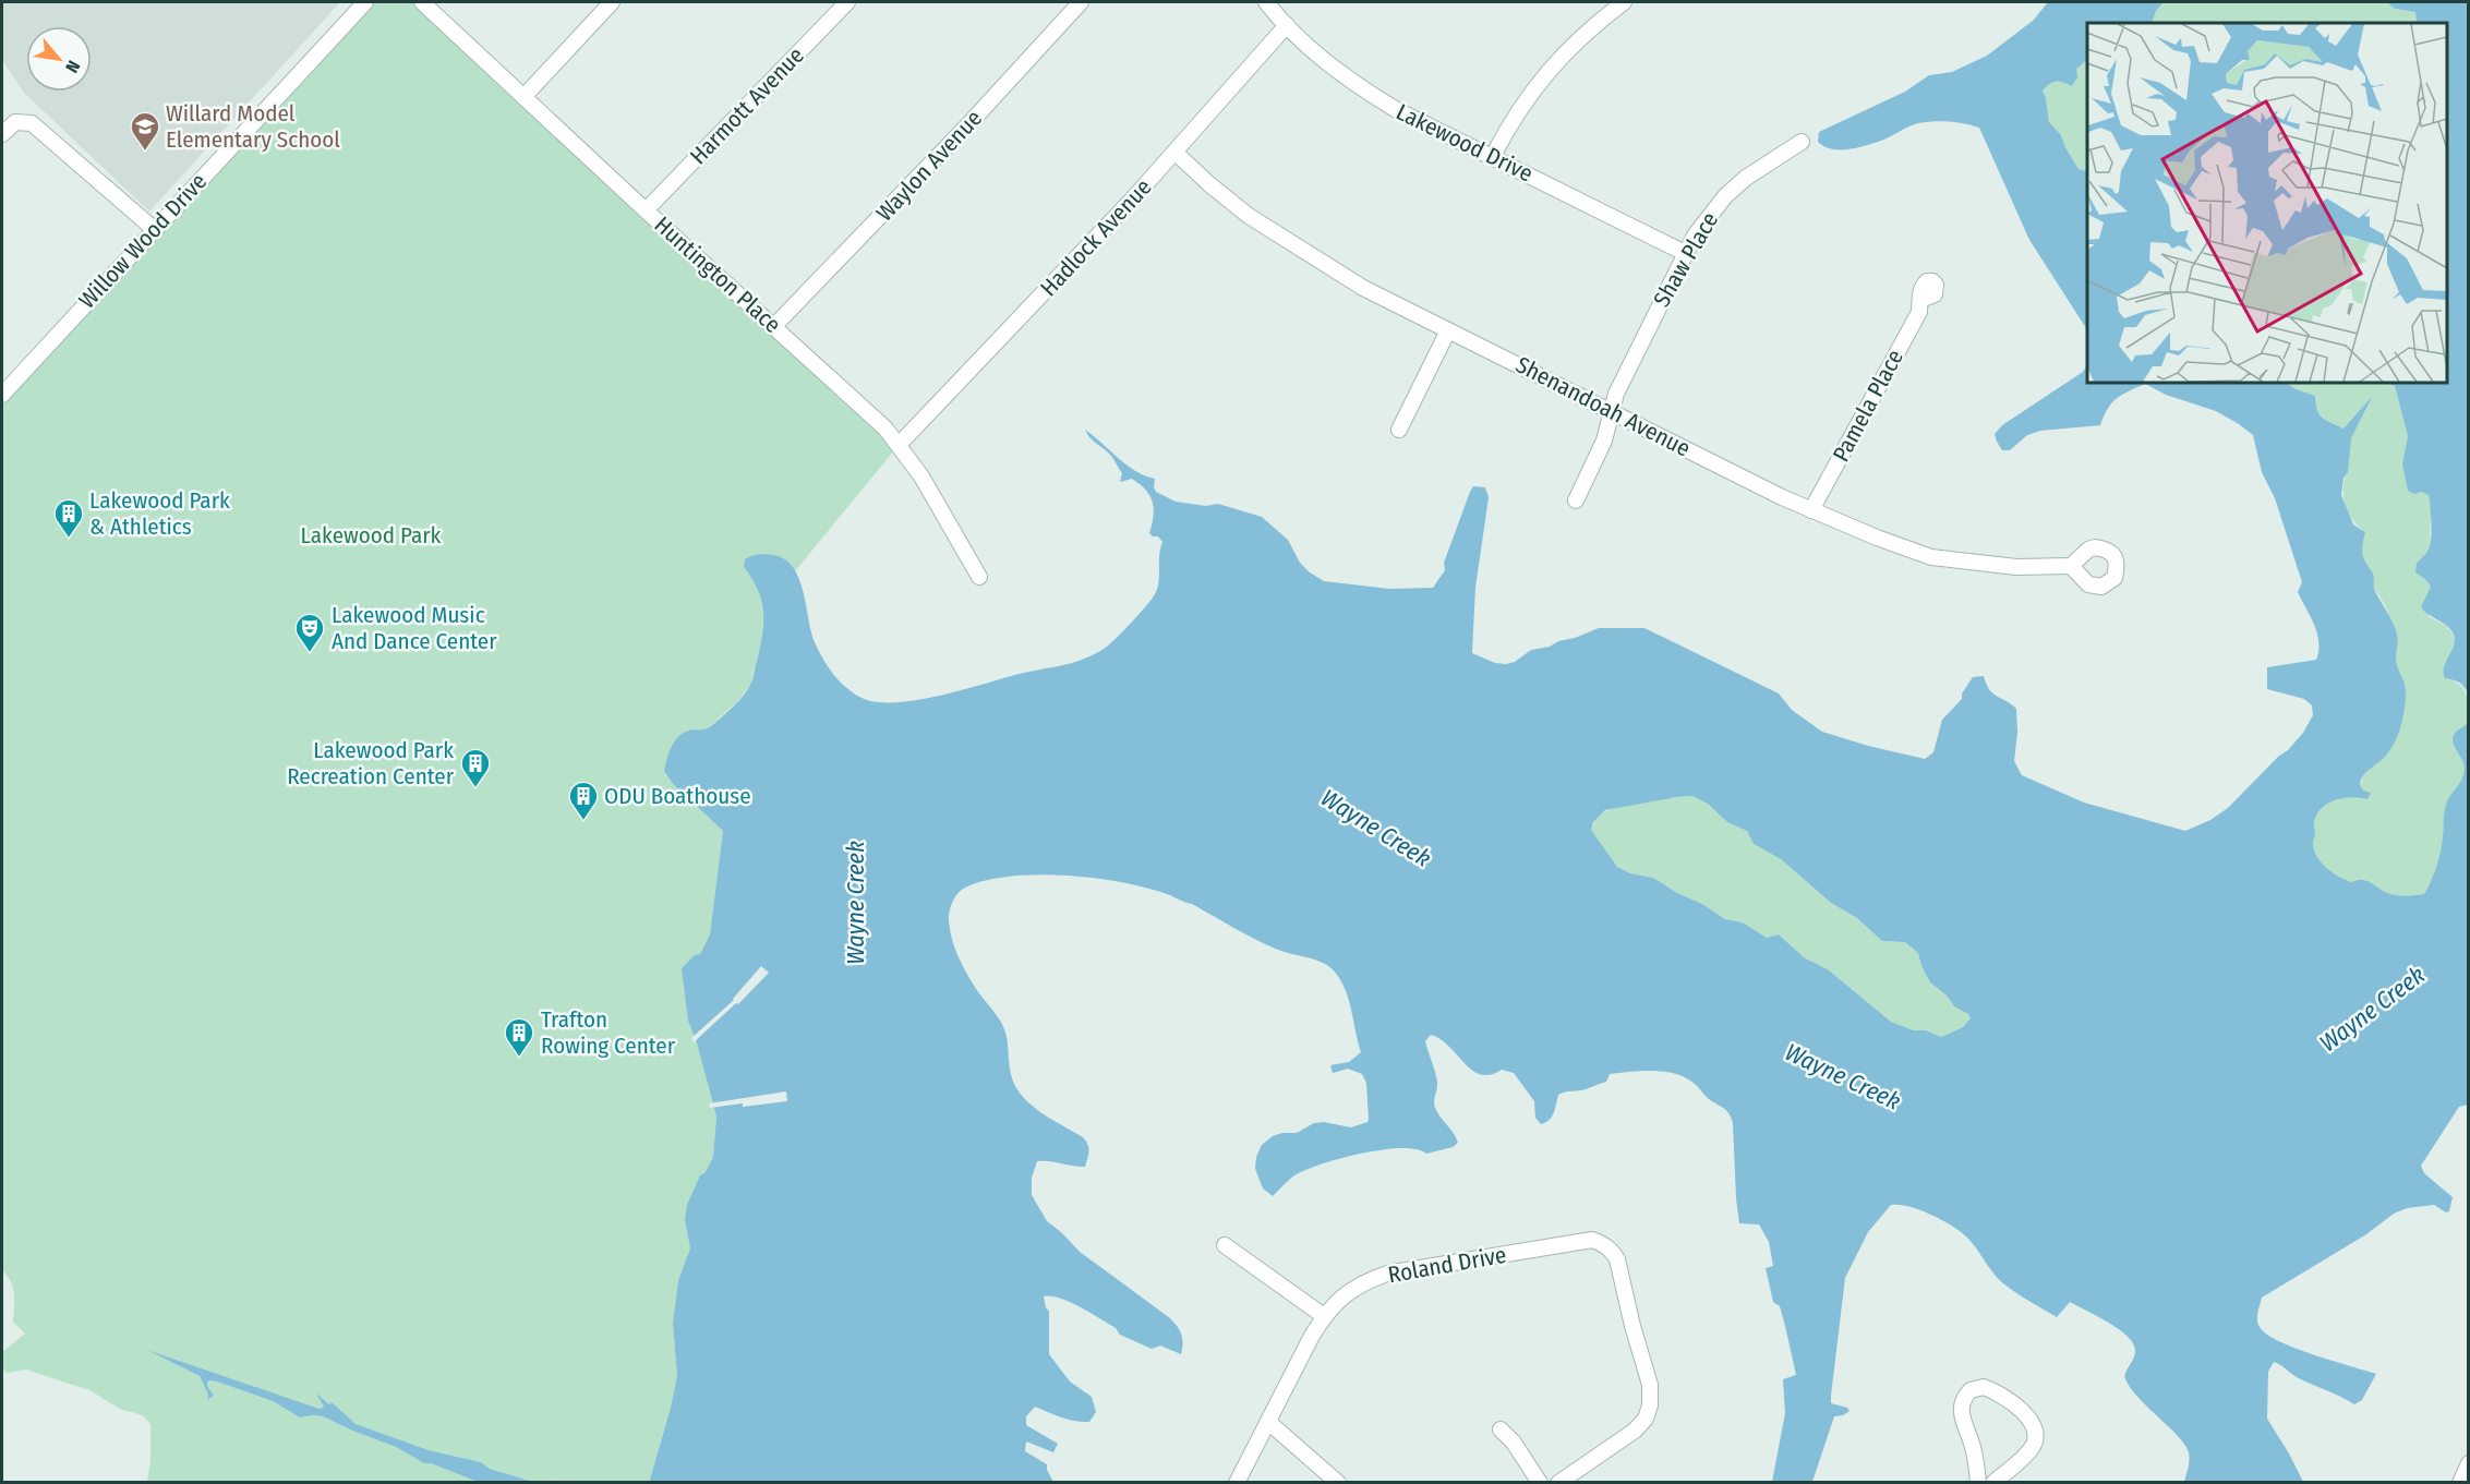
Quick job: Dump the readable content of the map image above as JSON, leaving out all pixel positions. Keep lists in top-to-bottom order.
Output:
{
  "streets": {
    "street": [
      "Harmott Avenue",
      "Lakewood Drive",
      "Waylon Avenue",
      "Hadlock Avenue",
      "Willow Wood Drive",
      "Shaw Place",
      "Huntington Place",
      "Pamela Place",
      "Shenandoah Avenue",
      "Roland Drive"
    ]
  },
  "crossings": [
    ["Harmott Avenue", "Huntington Place"],
    ["Lakewood Drive", "Hadlock Avenue"],
    ["Lakewood Drive", "Shaw Place"],
    ["Waylon Avenue", "Huntington Place"],
    ["Hadlock Avenue", "Huntington Place"],
    ["Hadlock Avenue", "Shenandoah Avenue"],
    ["Shaw Place", "Shenandoah Avenue"],
    ["Pamela Place", "Shenandoah Avenue"]
  ],
  "water": ["Wayne Creek"],
  "parks": ["Lakewood Park"],
  "places": {
    "school or university": ["Willard Model Elementary School"],
    "building": [
      "Lakewood Park & Athletics",
      "Lakewood Park Recreation Center",
      "ODU Boathouse",
      "Trafton Rowing Center"
    ],
    "theatre": ["Lakewood Music And Dance Center"]
  },
  "north": "bottom right"
}
